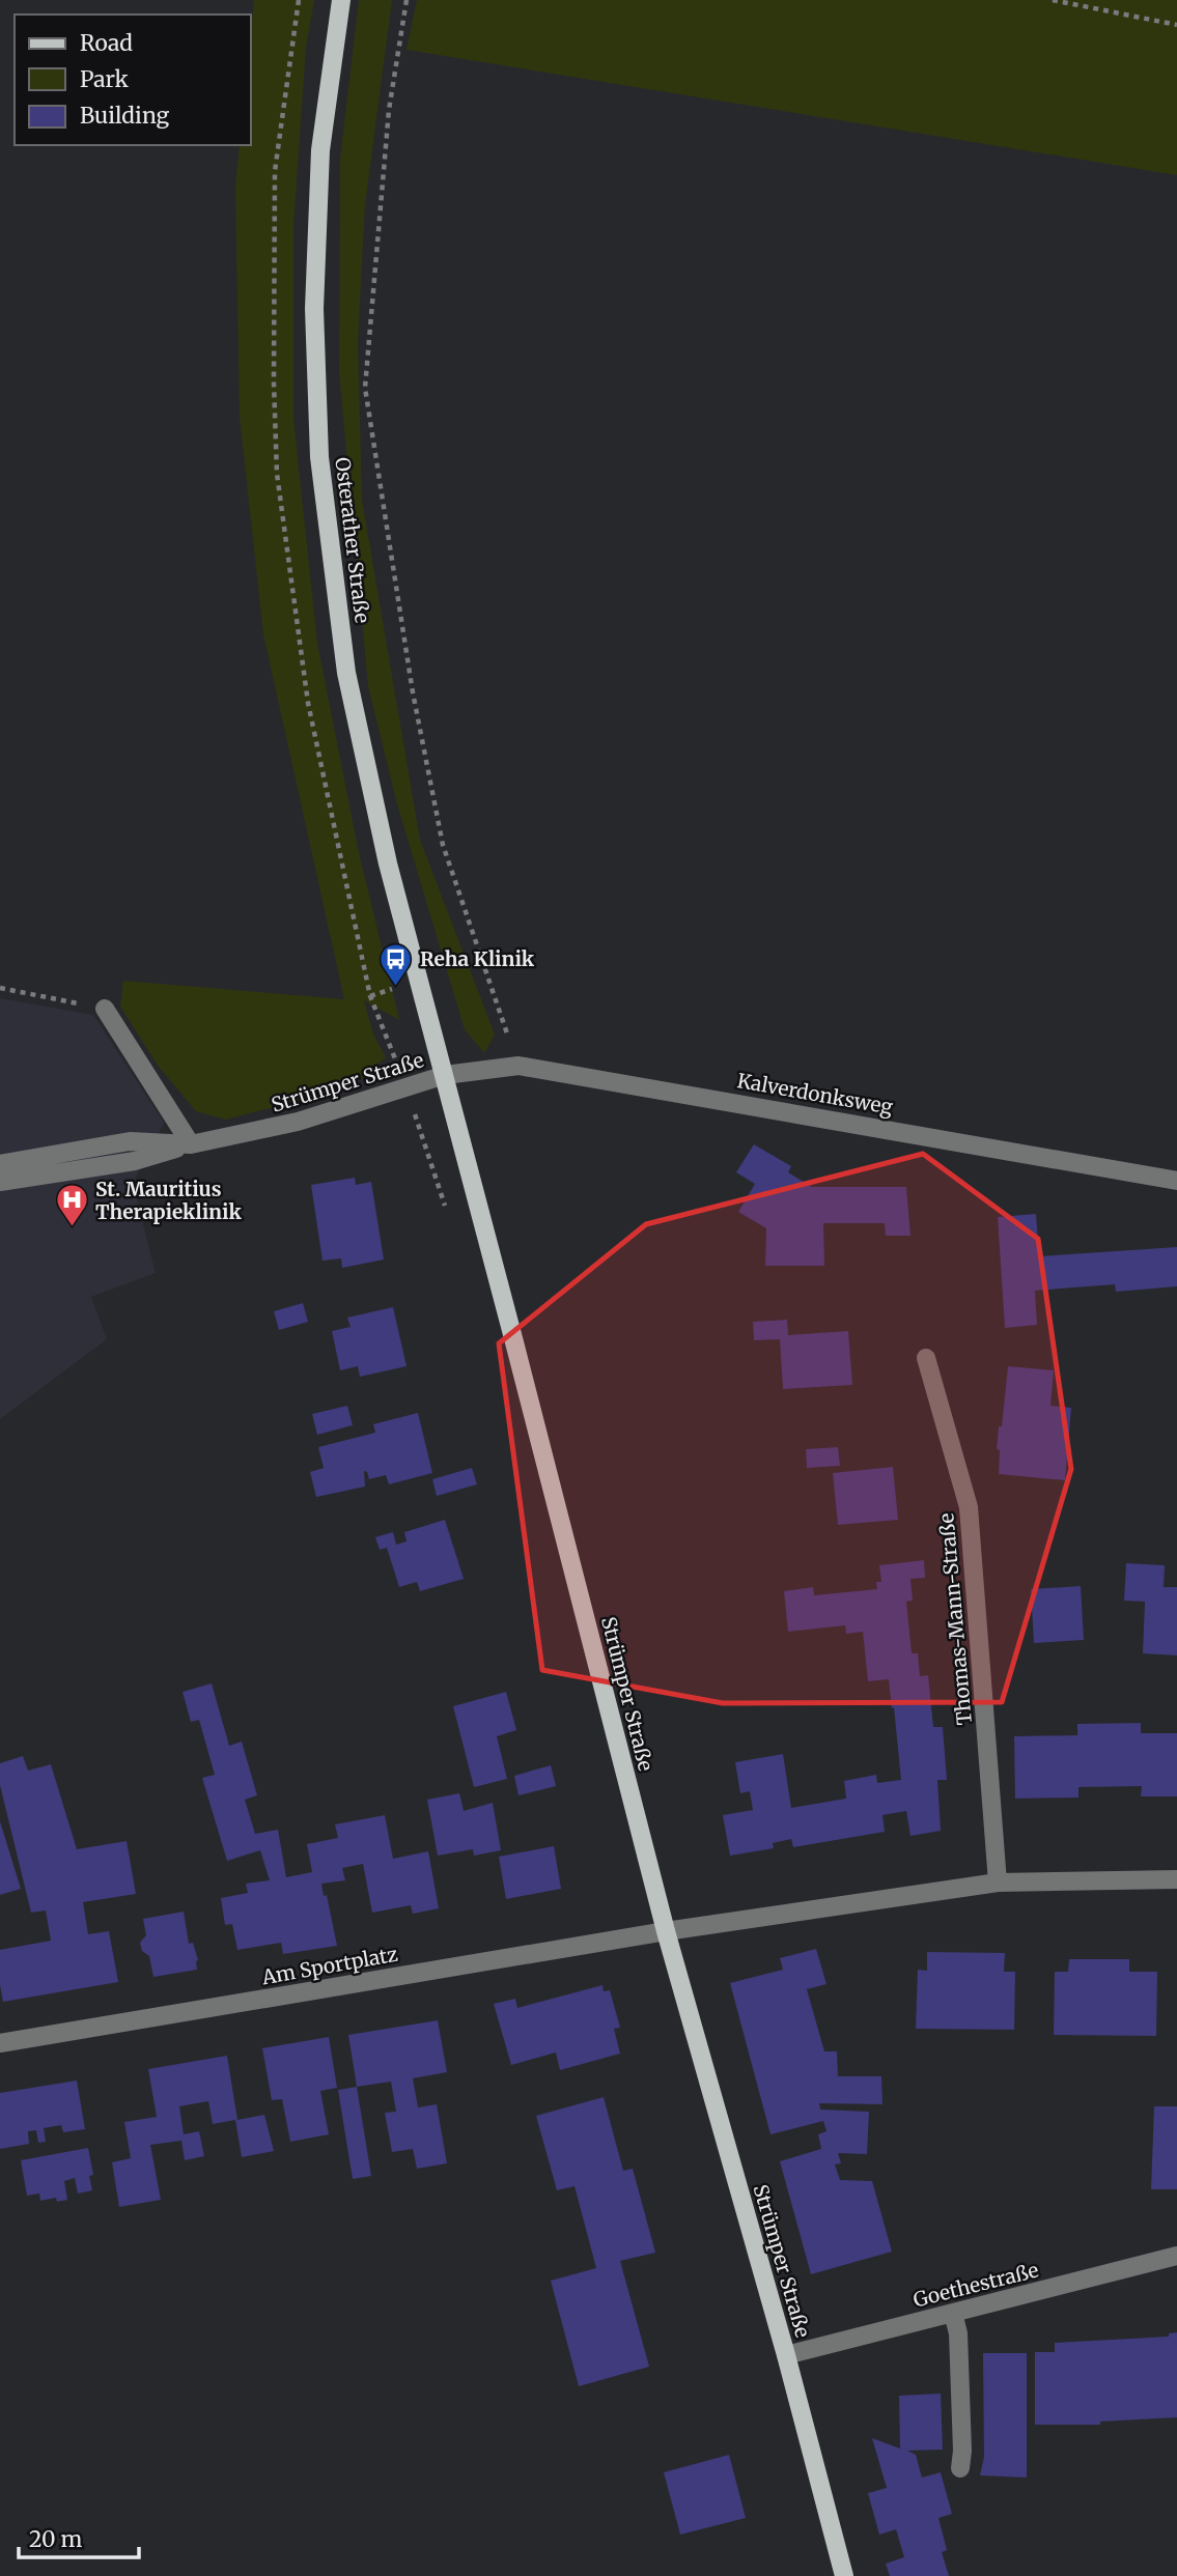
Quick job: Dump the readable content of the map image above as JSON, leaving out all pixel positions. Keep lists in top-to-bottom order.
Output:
{
  "streets": {
    "main road": ["Osterather Straße", "Strümper Straße"],
    "street": [
      "Kalverdonksweg",
      "Thomas-Mann-Straße",
      "Am Sportplatz",
      "Goethestraße"
    ]
  },
  "crossings": [
    ["Osterather Straße", "Strümper Straße"],
    ["Osterather Straße", "Kalverdonksweg"],
    ["Strümper Straße", "Kalverdonksweg"],
    ["Strümper Straße", "Am Sportplatz"],
    ["Strümper Straße", "Goethestraße"]
  ],
  "places": {
    "bus stop": ["Reha Klinik"],
    "hospital": ["St. Mauritius Therapieklinik"]
  },
  "legend": ["Road", "Park", "Building"],
  "scale_bar": "20 m"
}
